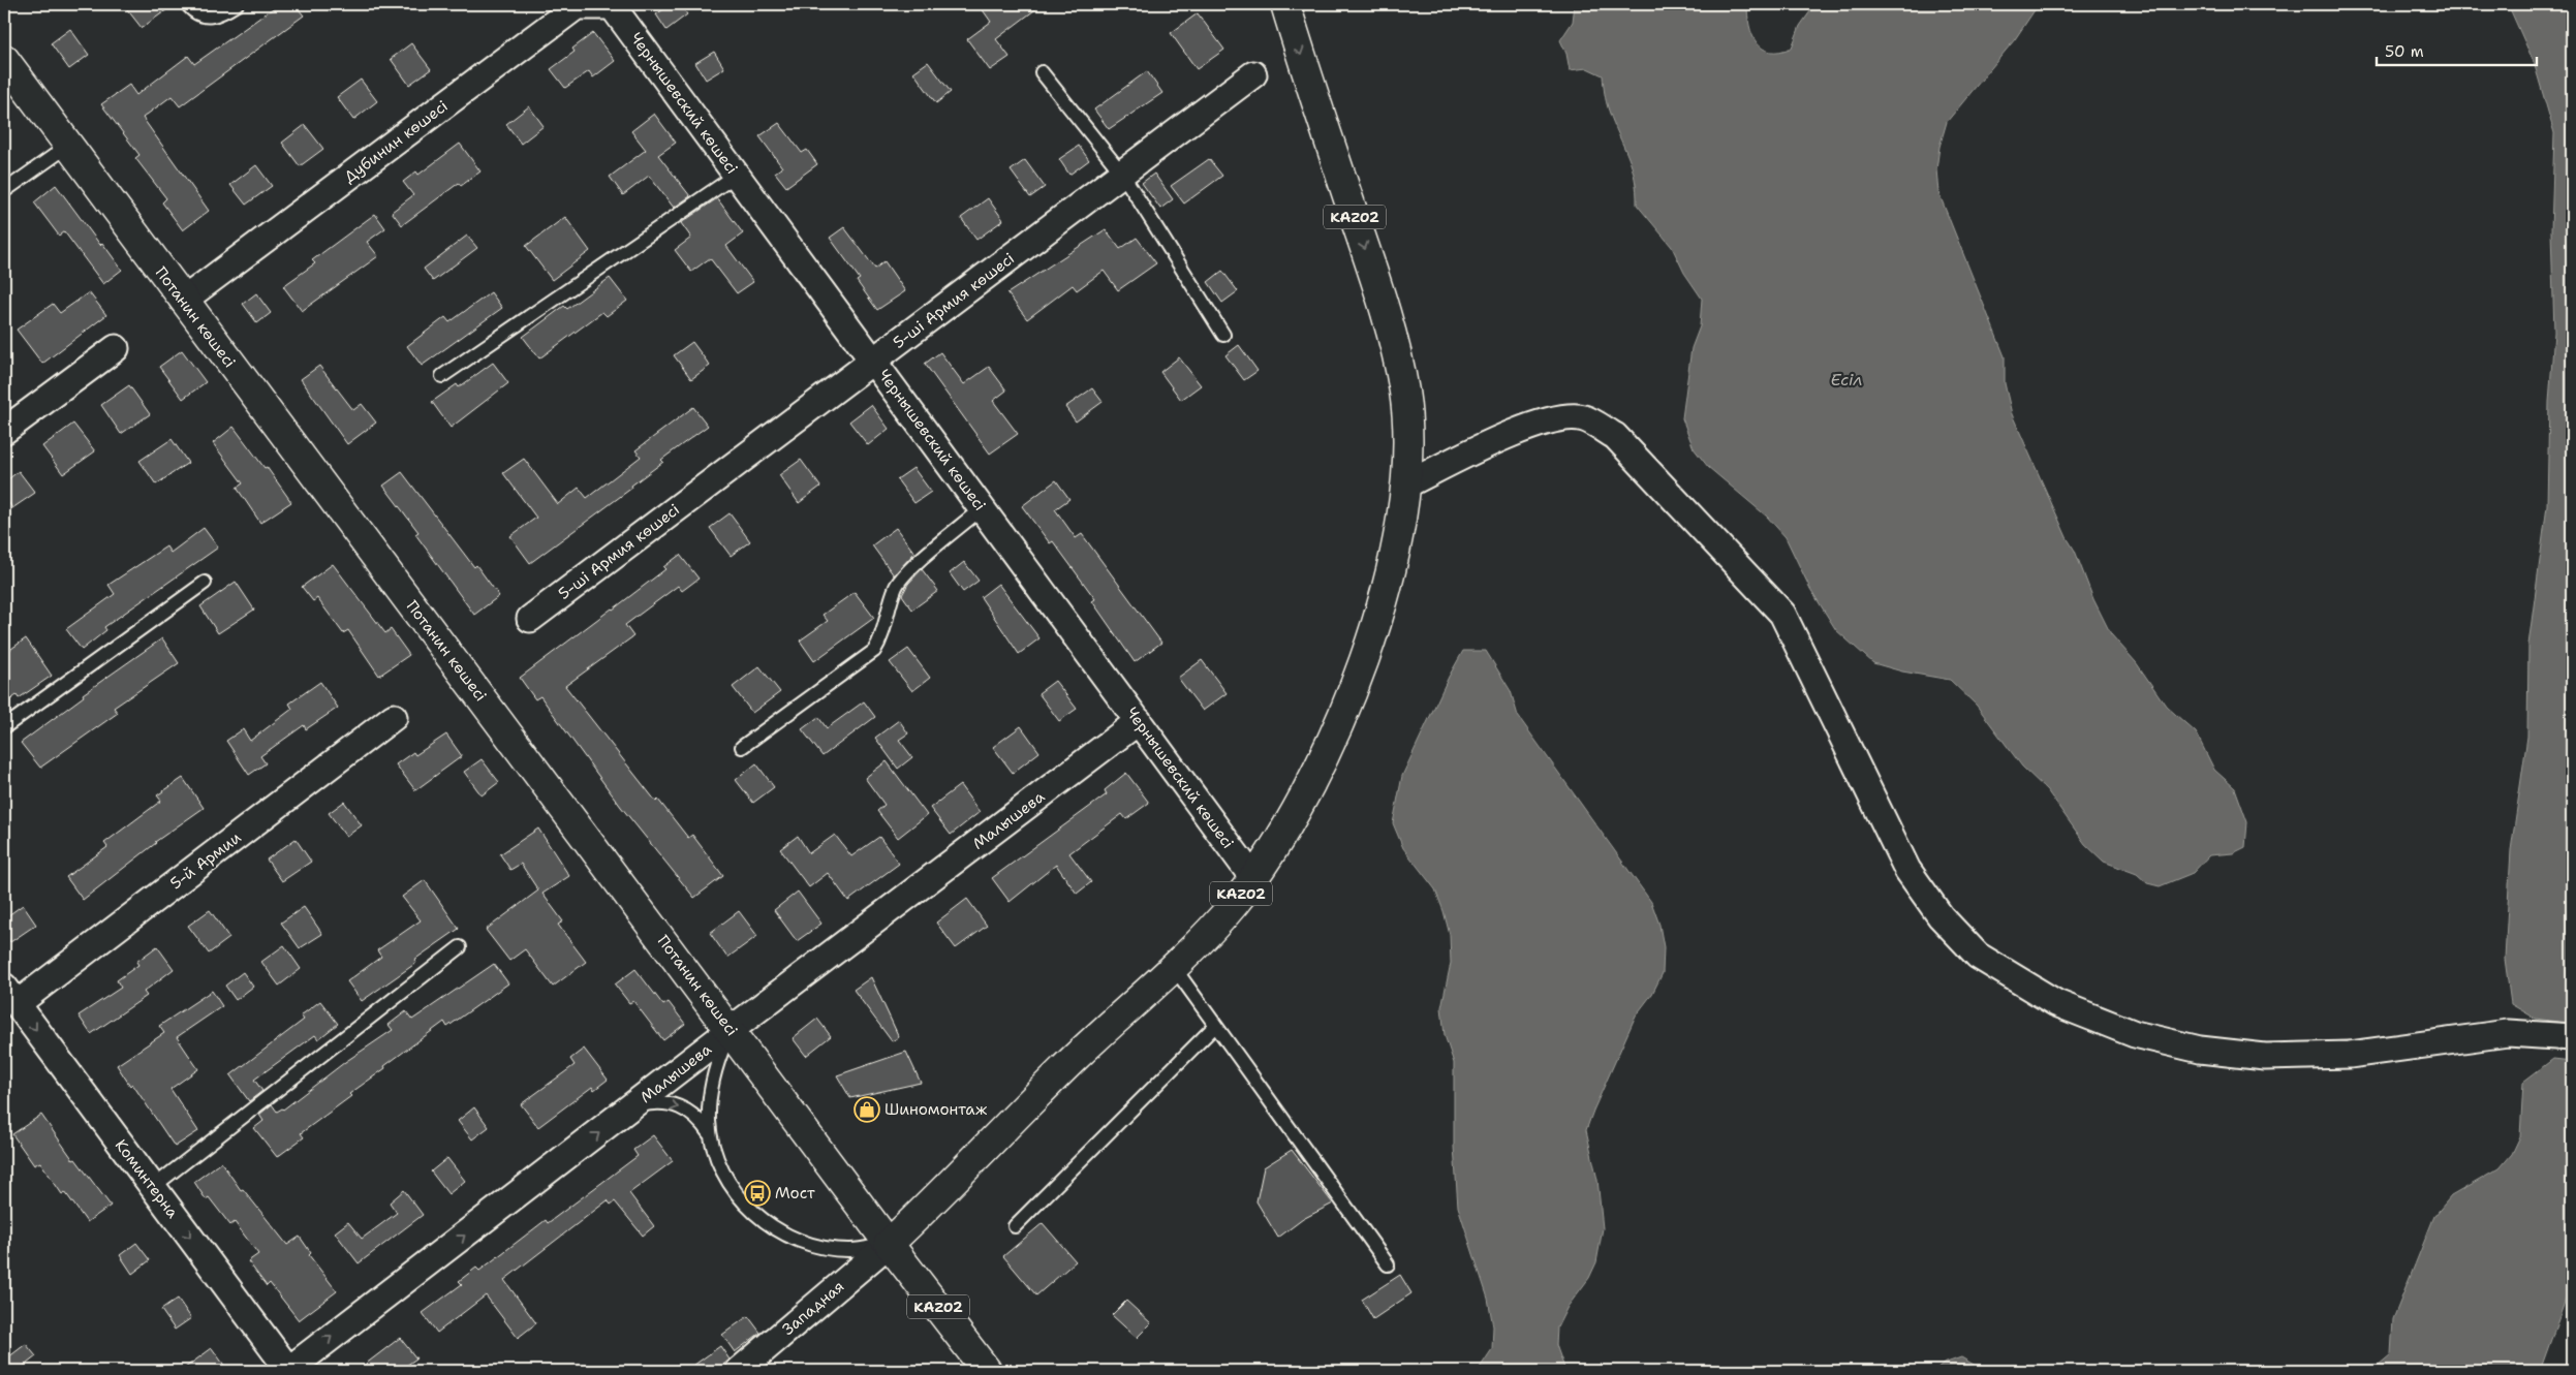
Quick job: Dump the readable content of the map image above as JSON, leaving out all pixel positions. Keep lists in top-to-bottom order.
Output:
{
  "streets": {
    "main road": ["KAZ02", "Потанин көшесі"],
    "street": [
      "Чернышевский көшесі",
      "Дубинин көшесі",
      "5-ші Армия көшесі",
      "Малышева",
      "5-й Армии",
      "Коминтерна",
      "Западная"
    ]
  },
  "crossings": [
    ["Чернышевский көшесі", "Дубинин көшесі"],
    ["Чернышевский көшесі", "KAZ02"],
    ["Чернышевский көшесі", "5-ші Армия көшесі"],
    ["Чернышевский көшесі", "Малышева"],
    ["Дубинин көшесі", "Потанин көшесі"],
    ["KAZ02", "Потанин көшесі"],
    ["KAZ02", "Западная"],
    ["Потанин көшесі", "Малышева"],
    ["Потанин көшесі", "Западная"],
    ["Малышева", "Коминтерна"],
    ["5-й Армии", "Коминтерна"]
  ],
  "one_way": ["Малышева", "Коминтерна"],
  "water": ["Есіл"],
  "places": {
    "shop": ["Шиномонтаж"],
    "bus stop": ["Мост"]
  },
  "scale_bar": "50 m"
}
